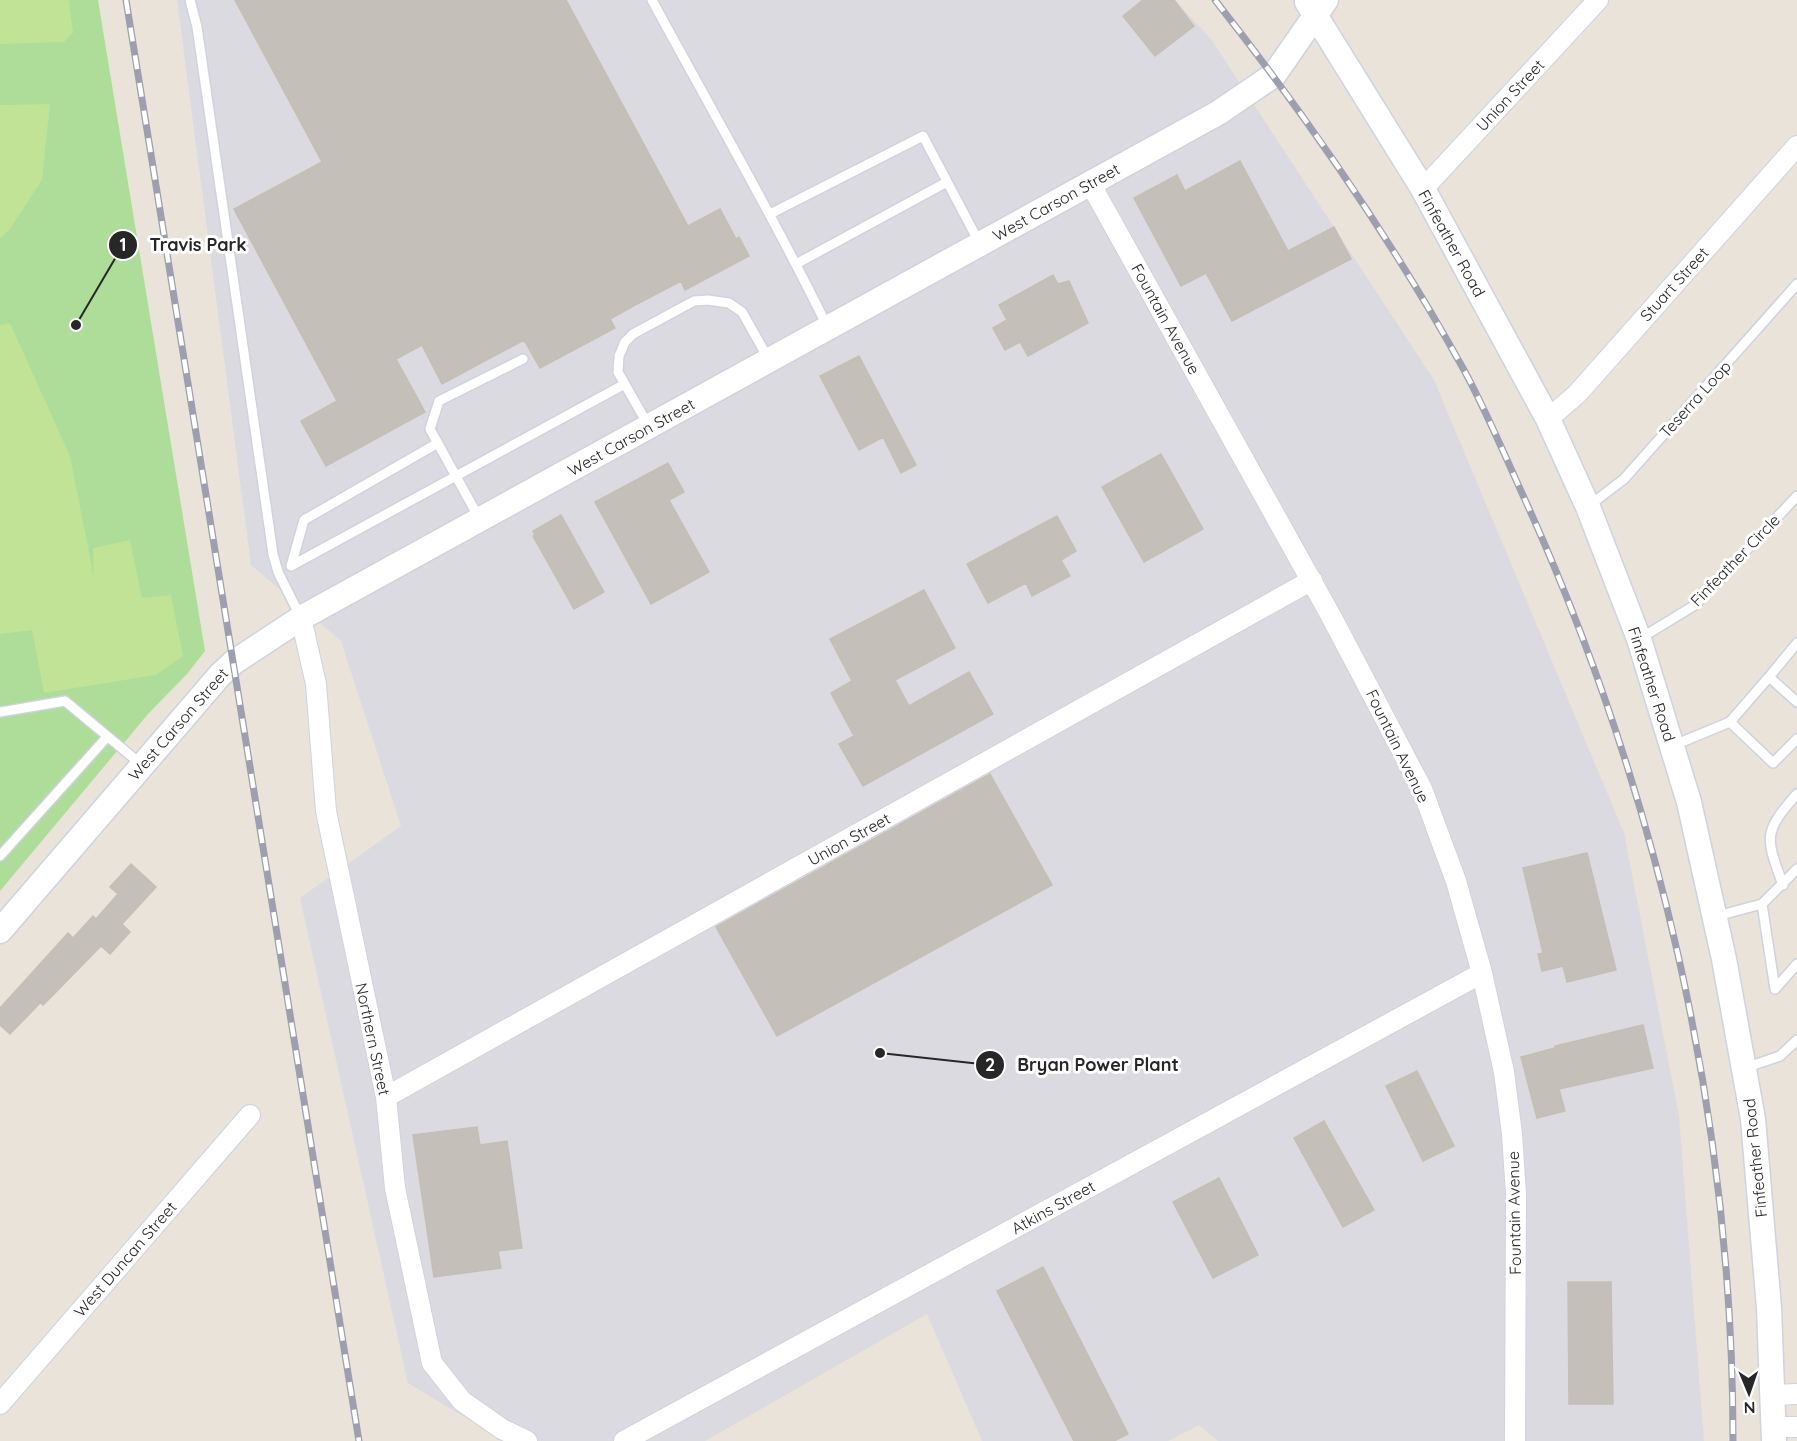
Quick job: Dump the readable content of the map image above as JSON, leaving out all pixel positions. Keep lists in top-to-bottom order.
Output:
{
  "streets": {
    "street": [
      "Union Street",
      "West Carson Street",
      "Finfeather Road",
      "Stuart Street",
      "Fountain Avenue",
      "Northern Street",
      "Atkins Street",
      "West Duncan Street"
    ],
    "lane": ["Teserra Loop", "Finfeather Circle"]
  },
  "crossings": [
    ["Union Street", "Finfeather Road"],
    ["Union Street", "Fountain Avenue"],
    ["Union Street", "Northern Street"],
    ["West Carson Street", "Finfeather Road"],
    ["West Carson Street", "Fountain Avenue"],
    ["West Carson Street", "Northern Street"],
    ["Finfeather Road", "Stuart Street"],
    ["Finfeather Road", "Teserra Loop"],
    ["Finfeather Road", "Finfeather Circle"],
    ["Fountain Avenue", "Atkins Street"]
  ],
  "places": ["Travis Park", "Bryan Power Plant"],
  "north": "bottom"
}
